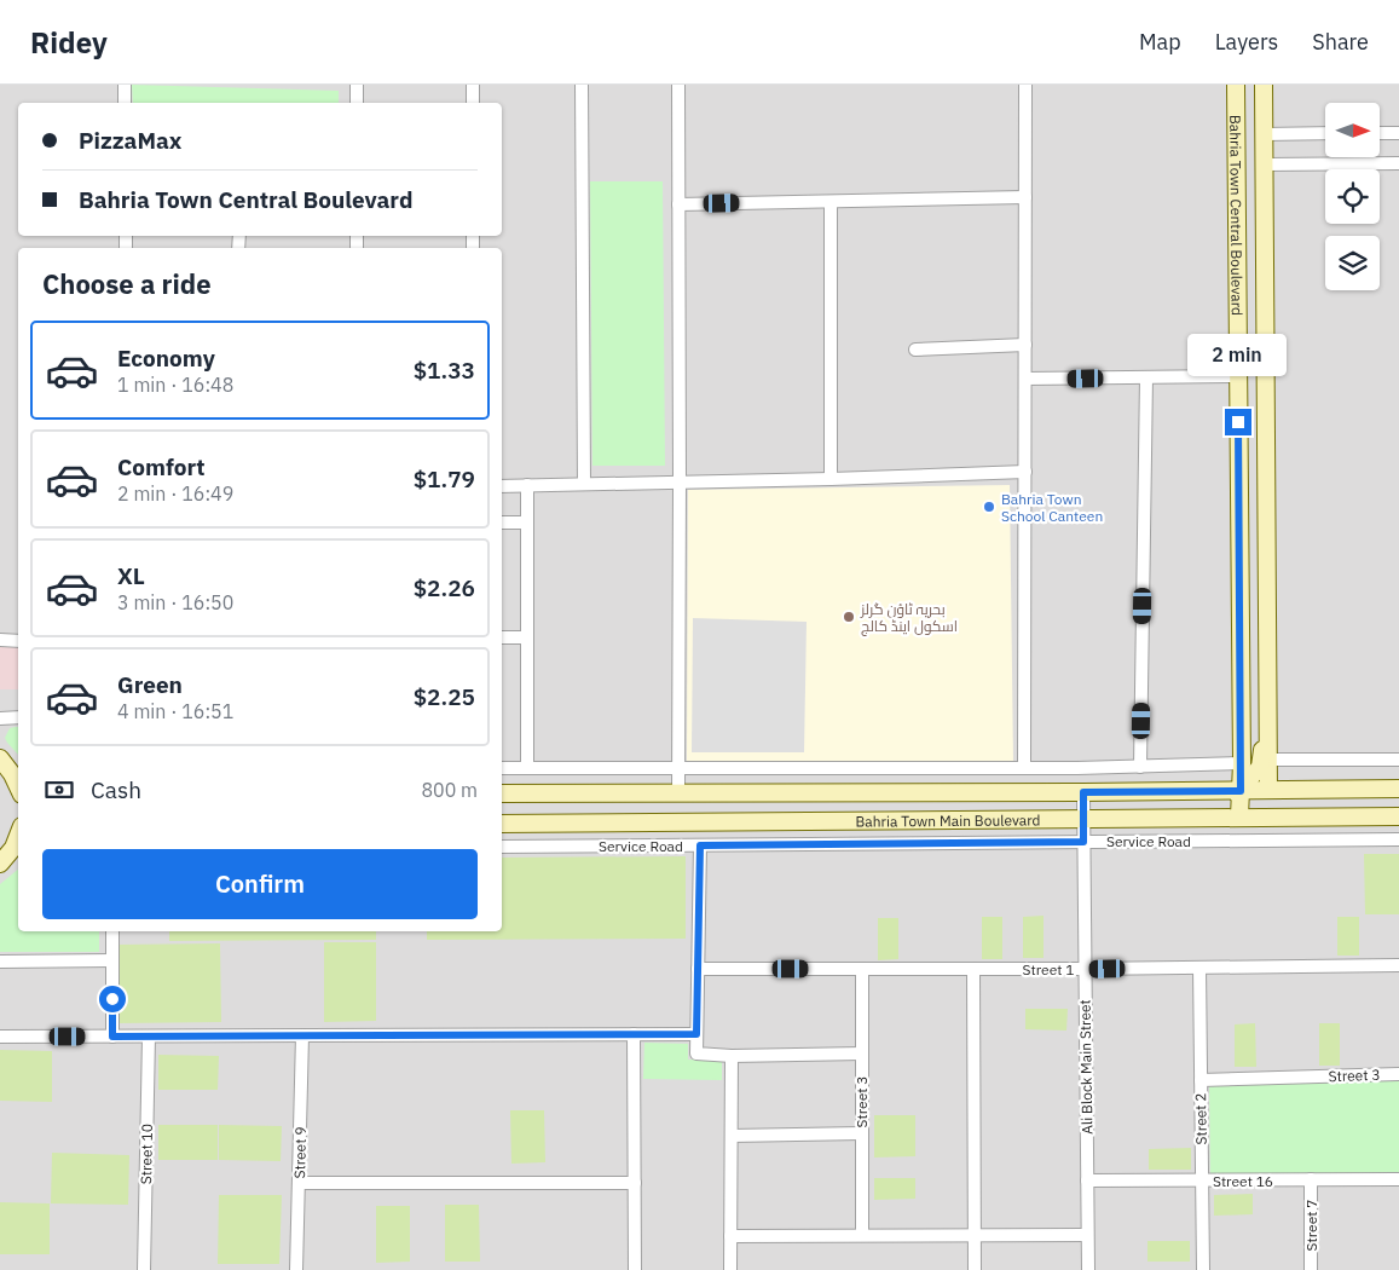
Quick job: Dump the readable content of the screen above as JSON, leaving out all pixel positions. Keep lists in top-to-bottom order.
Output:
{
  "streets": {
    "main road": ["Bahria Town Central Boulevard", "Bahria Town Main Boulevard"],
    "street": [
      "Service Road",
      "Street 1",
      "Ali Block Main Street",
      "Street 3",
      "Street 2",
      "Street 9",
      "Street 10",
      "Street 16",
      "Street 7"
    ]
  },
  "crossings": [
    ["Bahria Town Central Boulevard", "Bahria Town Main Boulevard"],
    ["Bahria Town Main Boulevard", "Ali Block Main Street"],
    ["Service Road", "Ali Block Main Street"],
    ["Street 1", "Ali Block Main Street"],
    ["Street 1", "Street 3"],
    ["Street 1", "Street 2"],
    ["Ali Block Main Street", "Street 16"],
    ["Street 3", "Street 2"],
    ["Street 2", "Street 16"],
    ["Street 16", "Street 7"]
  ],
  "places": ["Bahria Town School Canteen", "بحریہ ٹاؤن گرلز اسکول اینڈ کالج"],
  "north": "right",
  "page": {
    "header": "Ridey",
    "nav": ["Map", "Layers", "Share"],
    "banner": ["PizzaMax", "Bahria Town Central Boulevard"],
    "heading": "Choose a ride",
    "list": [
      {
        "name": "Economy",
        "note": "1 min · 16:48",
        "value": "$1.33"
      },
      {
        "name": "Comfort",
        "note": "2 min · 16:49",
        "value": "$1.79"
      },
      {
        "name": "XL",
        "note": "3 min · 16:50",
        "value": "$2.26"
      },
      {
        "name": "Green",
        "note": "4 min · 16:51",
        "value": "$2.25"
      }
    ],
    "bubble": "2 min",
    "pay": ["Cash", "800 m"],
    "buttons": "Confirm"
  }
}
